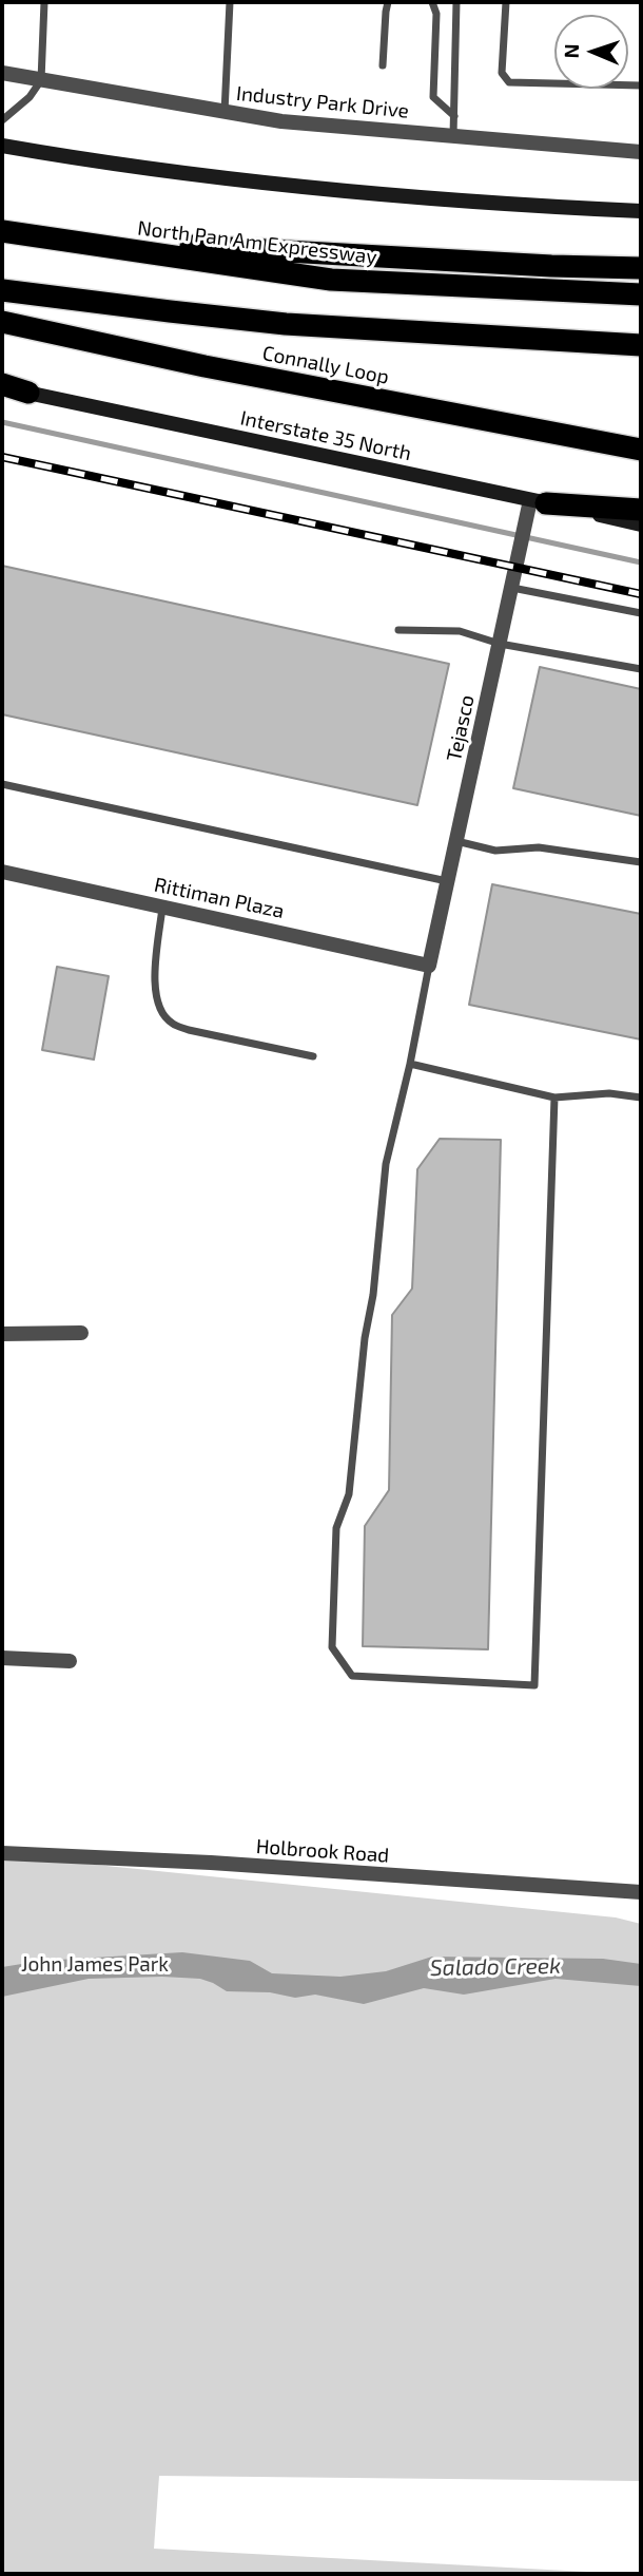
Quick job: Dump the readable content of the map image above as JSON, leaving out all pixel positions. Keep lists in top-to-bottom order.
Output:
{
  "streets": {
    "highway": ["North Pan Am Expressway", "Connally Loop"],
    "main road": ["Interstate 35 North"],
    "street": [
      "Industry Park Drive",
      "Tejasco",
      "Rittiman Plaza",
      "Holbrook Road"
    ]
  },
  "crossings": [
    ["Interstate 35 North", "Tejasco"],
    ["Tejasco", "Rittiman Plaza"]
  ],
  "water": ["Salado Creek"],
  "parks": ["John James Park"],
  "north": "left"
}
